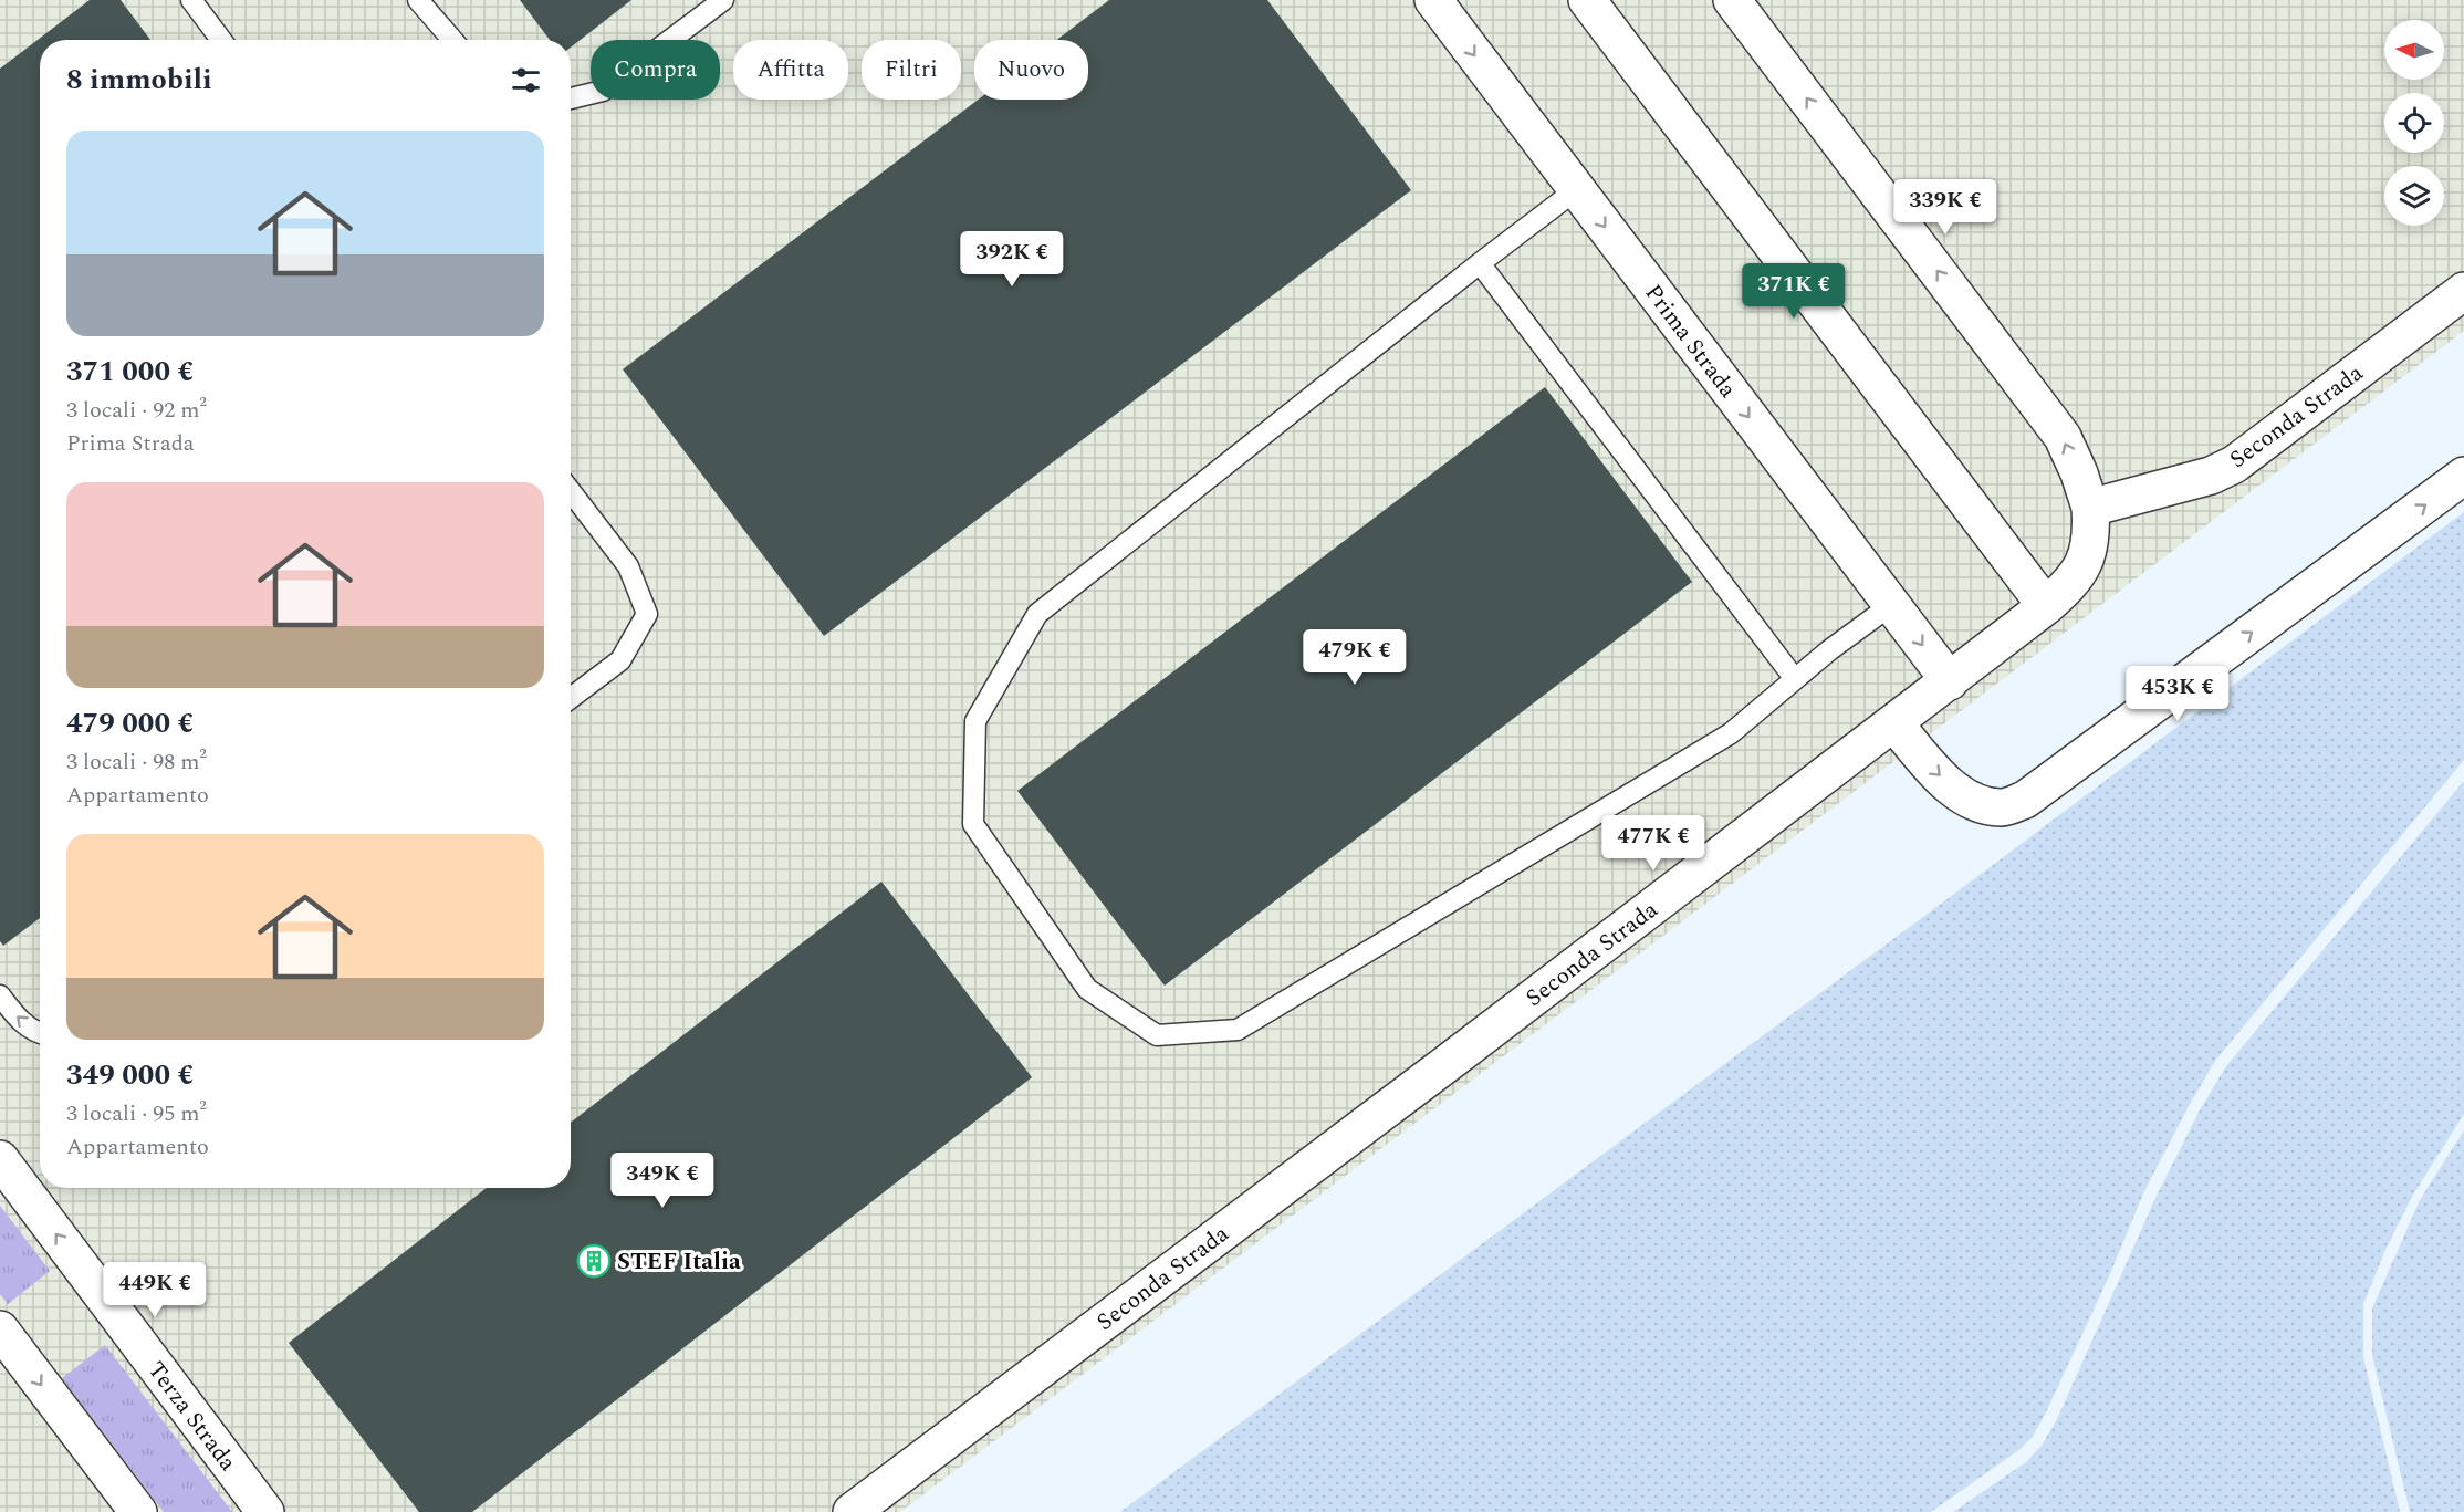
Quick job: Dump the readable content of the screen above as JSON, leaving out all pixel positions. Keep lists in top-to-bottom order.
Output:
{
  "streets": {
    "street": ["Prima Strada", "Seconda Strada", "Terza Strada"]
  },
  "crossings": [
    ["Prima Strada", "Seconda Strada"]
  ],
  "places": {
    "building": ["STEF Italia"]
  },
  "north": "left",
  "page": {
    "chip": [
      "Compra",
      "Affitta",
      "Filtri",
      "Nuovo"
    ],
    "heading": "8 immobili",
    "list": [
      {
        "name": "371 000 €",
        "note": "3 locali · 92 m² · Prima Strada"
      },
      {
        "name": "479 000 €",
        "note": "3 locali · 98 m² · Appartamento"
      },
      {
        "name": "349 000 €",
        "note": "3 locali · 95 m² · Appartamento"
      }
    ],
    "price": [
      "339K €",
      "392K €",
      "371K €",
      "479K €",
      "453K €",
      "477K €",
      "349K €",
      "449K €"
    ]
  }
}
